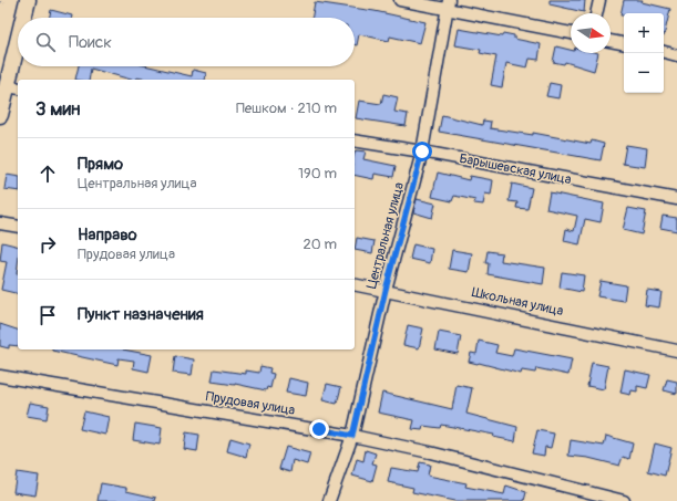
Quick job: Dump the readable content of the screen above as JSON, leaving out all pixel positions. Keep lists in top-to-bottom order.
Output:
{
  "streets": {
    "street": [
      "Барышевская улица",
      "Центральная улица",
      "Школьная улица",
      "Прудовая улица"
    ]
  },
  "crossings": [
    ["Барышевская улица", "Центральная улица"],
    ["Центральная улица", "Школьная улица"],
    ["Центральная улица", "Прудовая улица"]
  ],
  "north": "right",
  "page": {
    "map_buttons": ["+", "−"],
    "search": "Поиск",
    "heading": ["3 мин", "Пешком · 210 m"],
    "list": [
      ["Прямо", "Центральная улица", "190 m"],
      ["Направо", "Прудовая улица", "20 m"],
      "Пункт назначения"
    ]
  }
}
